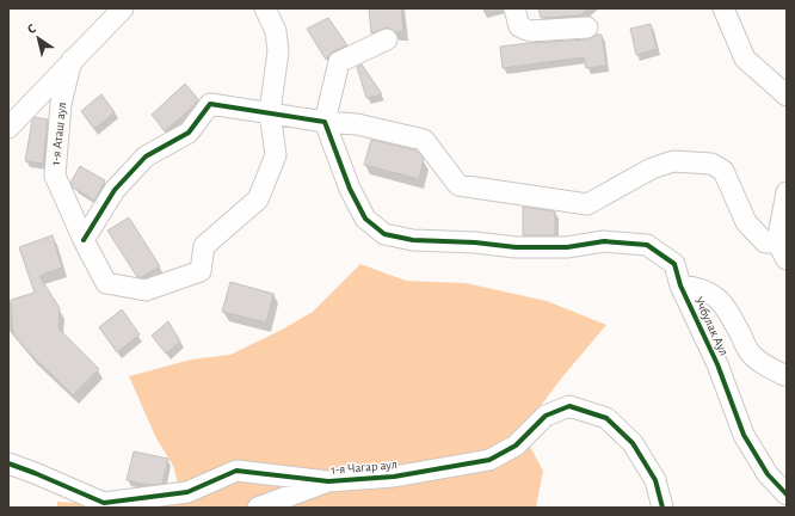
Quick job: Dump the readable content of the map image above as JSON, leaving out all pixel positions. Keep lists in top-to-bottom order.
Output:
{
  "streets": {
    "street": ["1-я Аташ аул", "Учбулак Аул", "1-я Чагар аул"]
  },
  "north": "top left"
}
